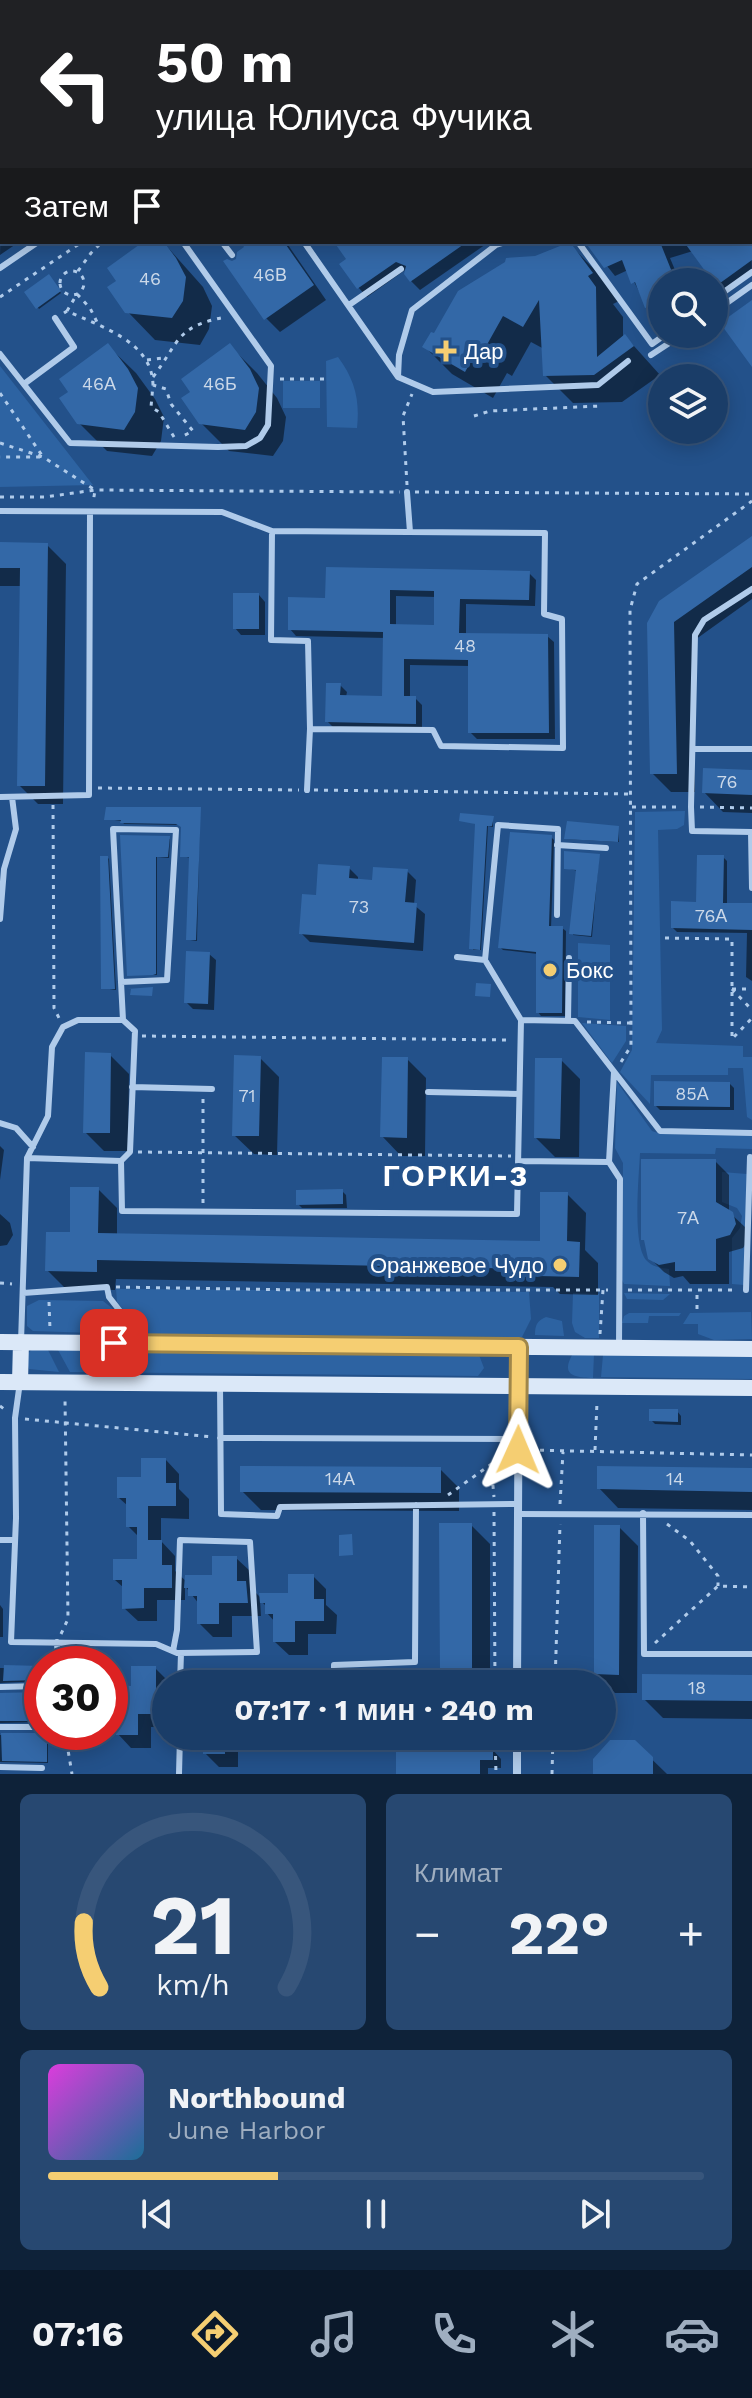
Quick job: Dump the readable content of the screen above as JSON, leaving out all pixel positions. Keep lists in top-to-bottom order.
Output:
{
  "districts": ["ГОРКИ-3"],
  "places": {
    "health": ["Дар"],
    "other": ["Бокс", "Оранжевое Чудо"]
  },
  "house_numbers": [
    "46В",
    "46",
    "46А",
    "46Б",
    "48",
    "76",
    "73",
    "76А",
    "85А",
    "71",
    "7А",
    "14А",
    "14",
    "18"
  ],
  "page": {
    "turn": ["50 m", "улица Юлиуса Фучика"],
    "then": "Затем",
    "limit": "30",
    "trip": "07:17 · 1 мин · 240 m",
    "tile": "Климат",
    "heat": ["−", "22°", "+"],
    "song": ["Northbound", "June Harbor"],
    "tabs": "07:16",
    "gauge": ["21", "km/h"]
  }
}
